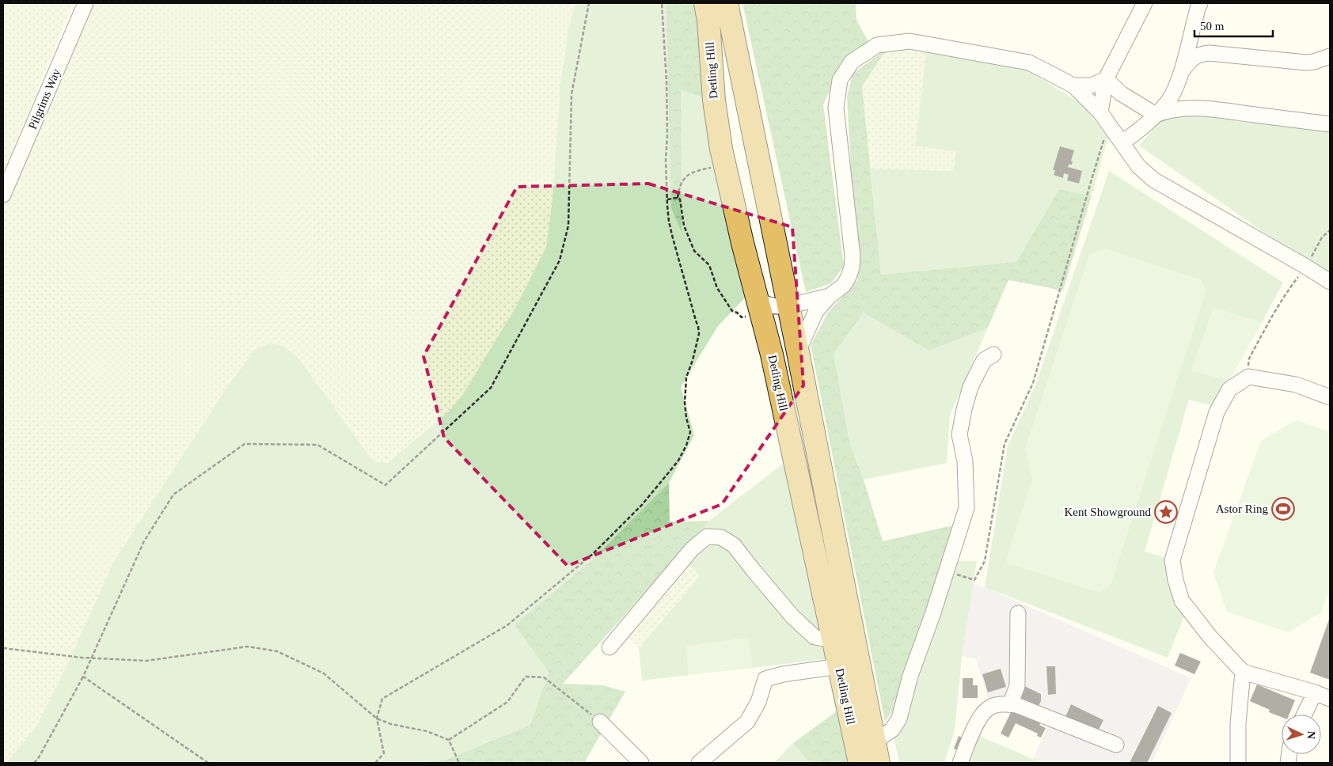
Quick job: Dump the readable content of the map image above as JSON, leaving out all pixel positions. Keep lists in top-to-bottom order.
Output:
{
  "streets": {
    "highway": ["Detling Hill"],
    "street": ["Pilgrims Way"]
  },
  "places": {
    "sports": ["Astor Ring"],
    "place": ["Kent Showground"]
  },
  "scale_bar": "50 m",
  "north": "right"
}
